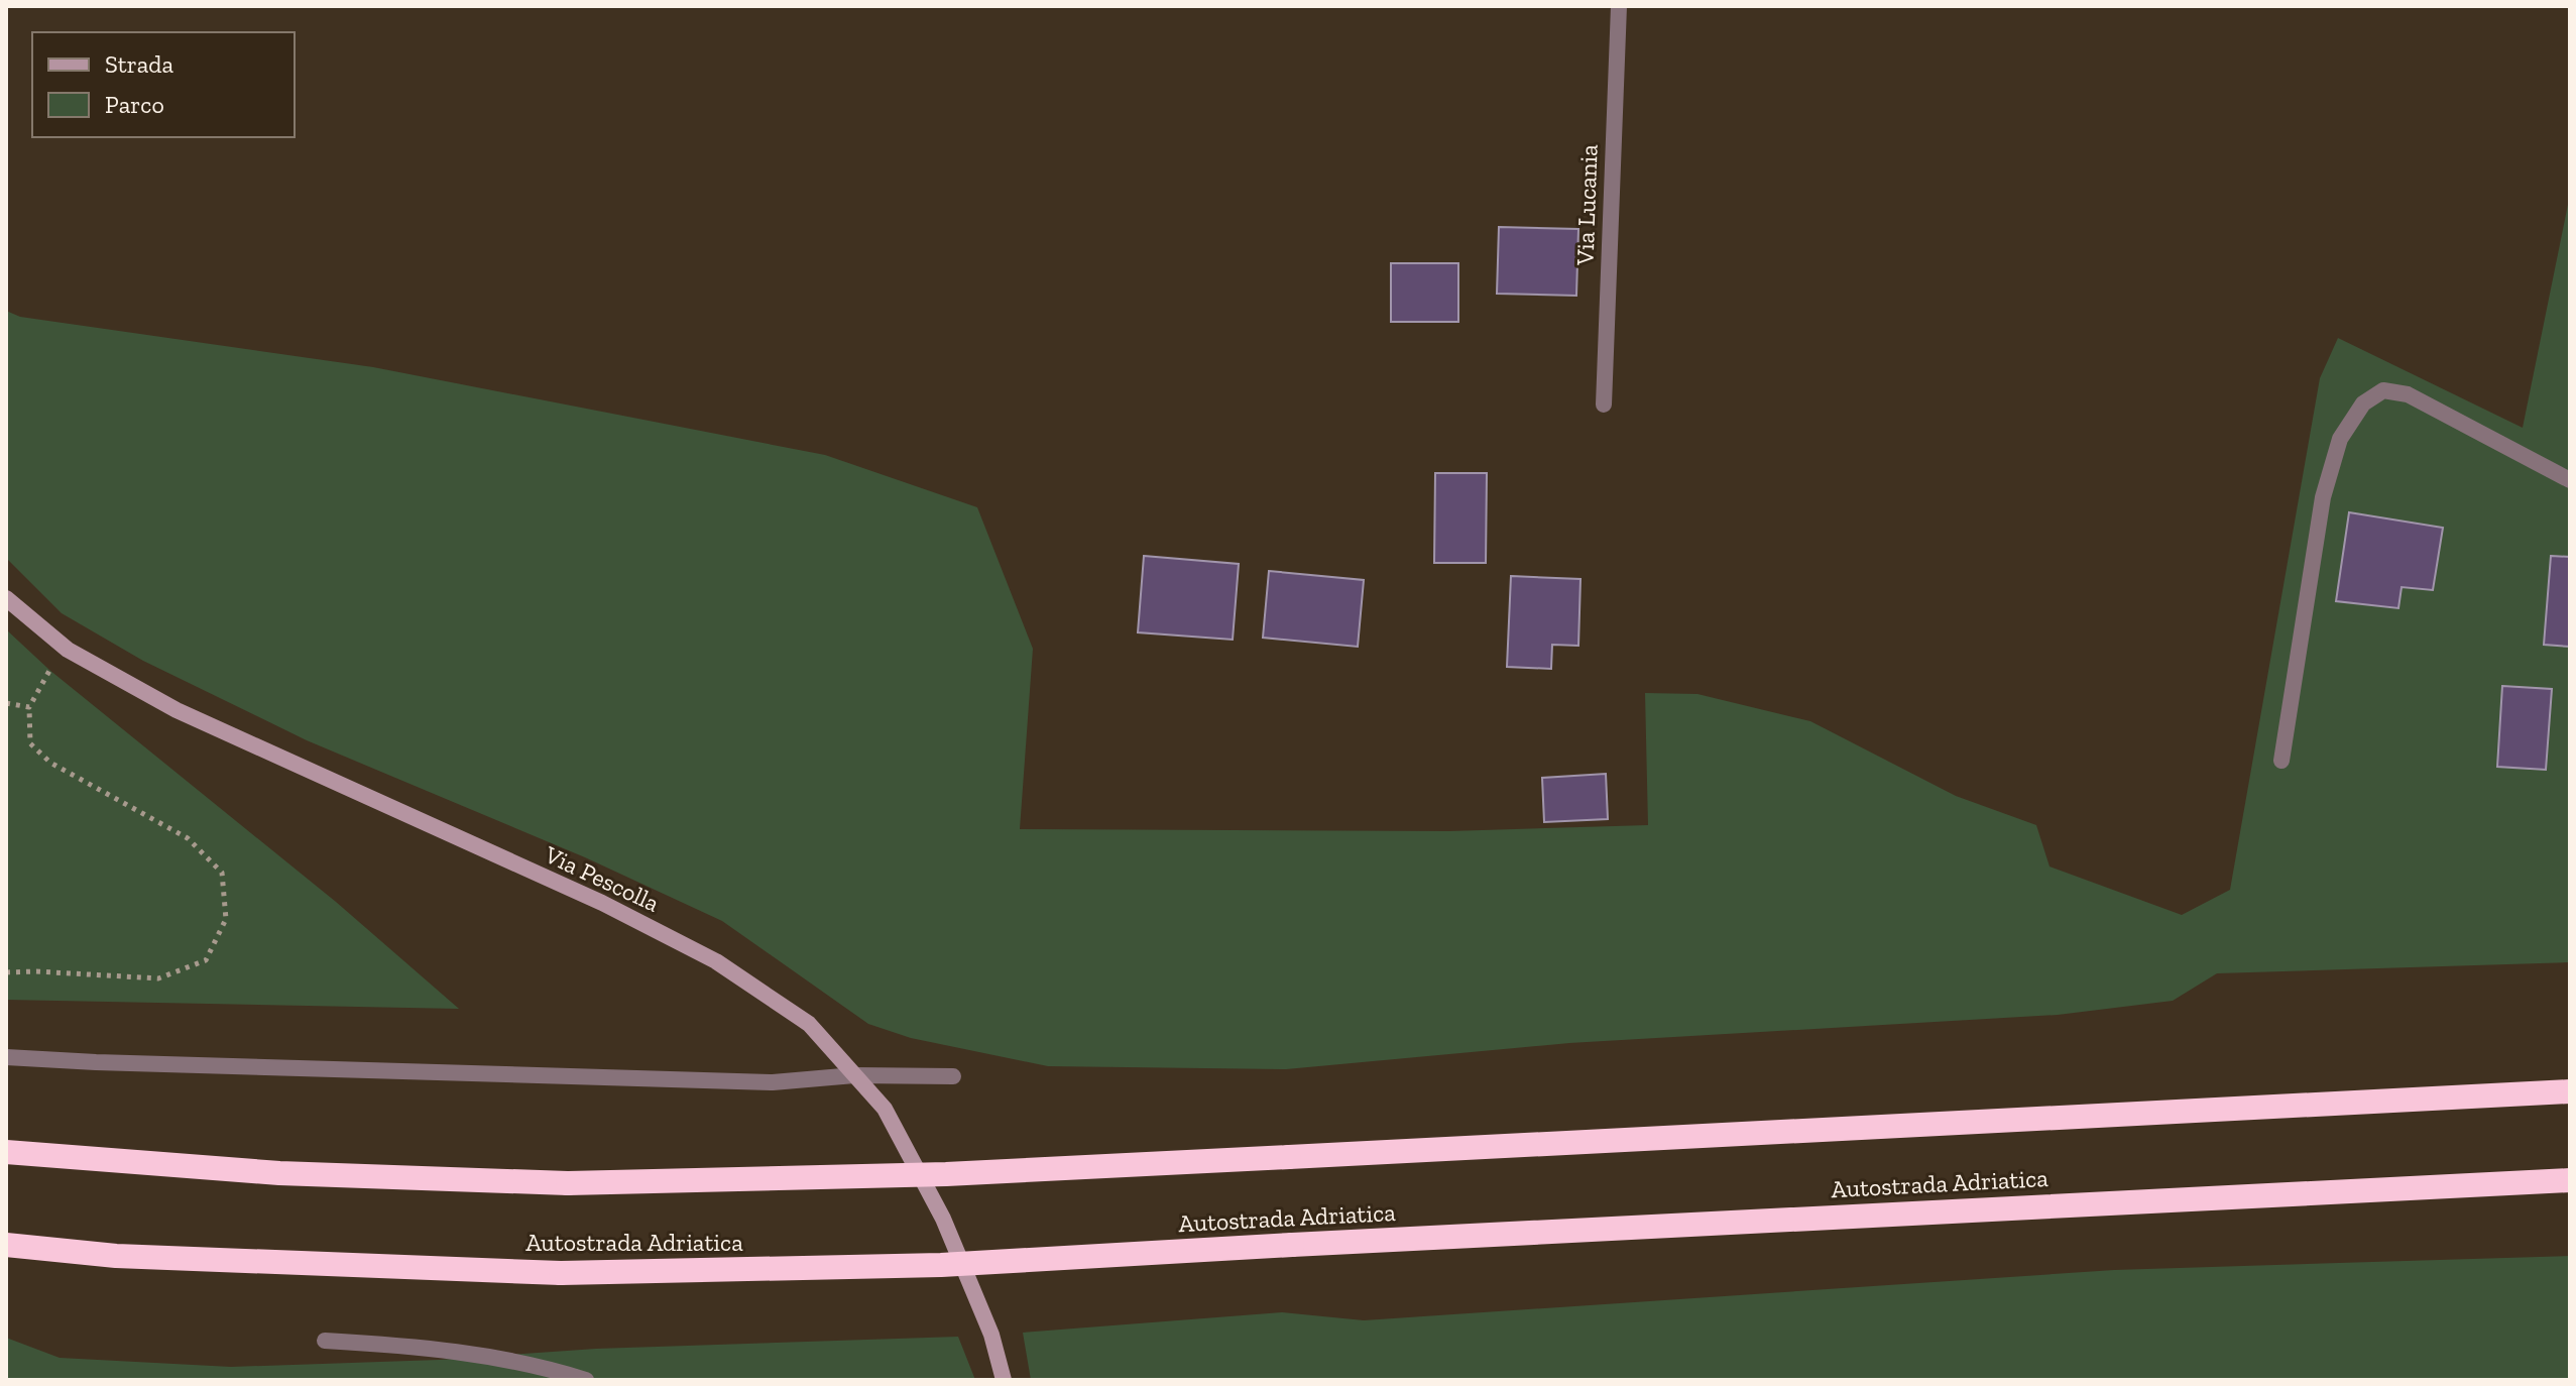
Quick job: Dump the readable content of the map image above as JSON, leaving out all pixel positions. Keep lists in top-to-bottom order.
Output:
{
  "streets": {
    "highway": ["Autostrada Adriatica"],
    "street": ["Via Lucania", "Via Pescolla"]
  },
  "legend": ["Strada", "Parco"]
}
